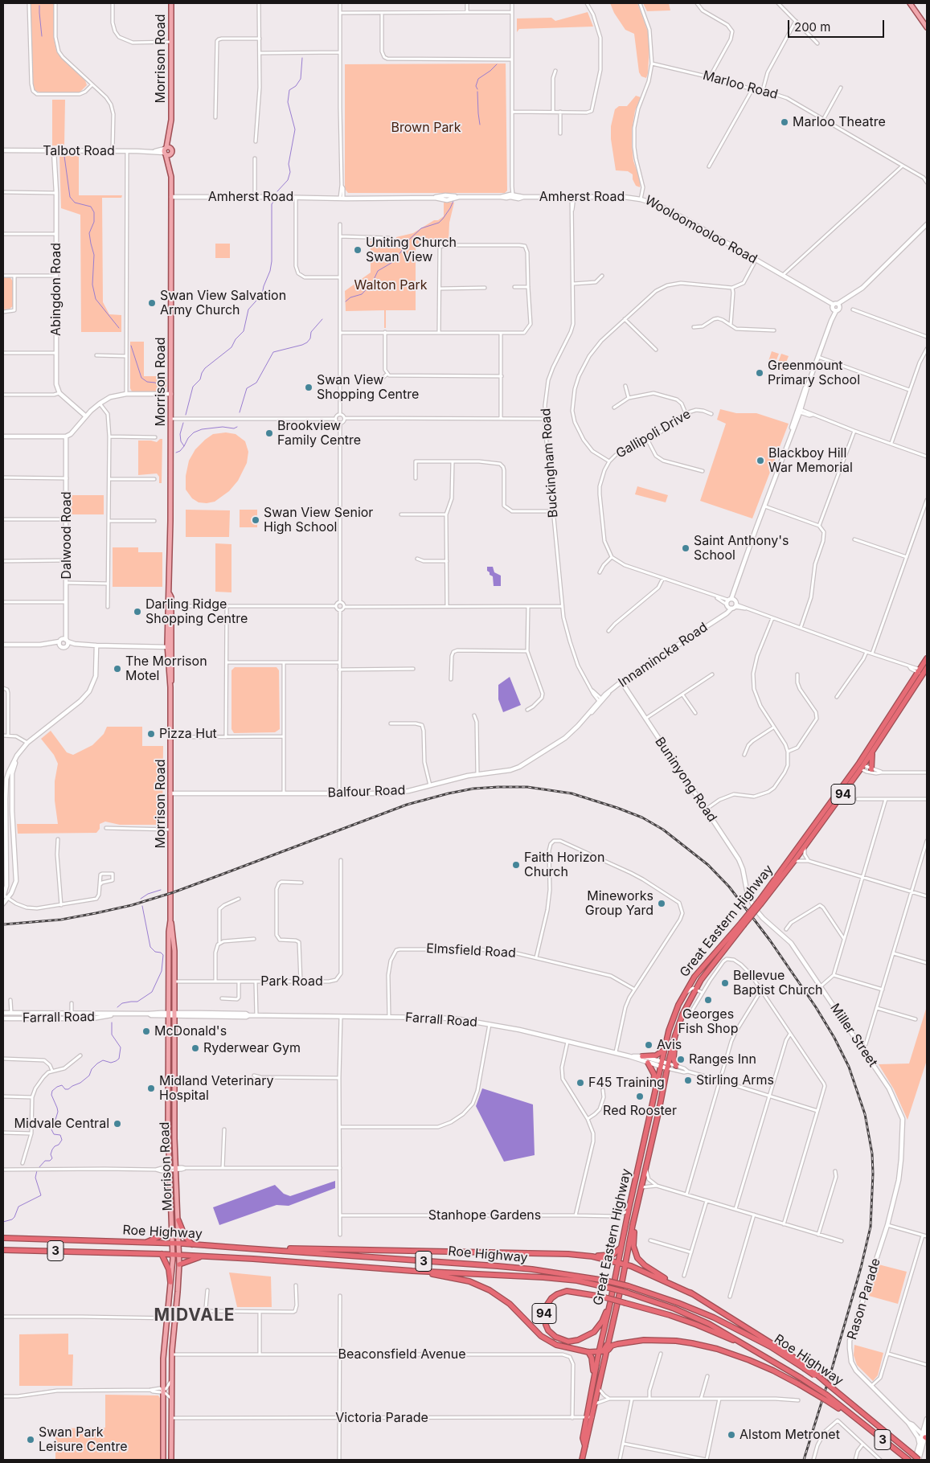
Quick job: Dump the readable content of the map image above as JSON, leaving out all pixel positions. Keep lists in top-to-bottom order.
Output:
{
  "streets": {
    "highway": [
      "94",
      "Great Eastern Highway",
      "Roe Highway",
      "3"
    ],
    "main road": [
      "Morrison Road",
      "Talbot Road",
      "Amherst Road",
      "Wooloomooloo Road",
      "Abingdon Road",
      "Dalwood Road",
      "Innamincka Road",
      "Buninyong Road",
      "Balfour Road",
      "Farrall Road",
      "Miller Street",
      "Rason Parade"
    ],
    "street": [
      "Marloo Road",
      "Gallipoli Drive",
      "Buckingham Road",
      "Elmsfield Road",
      "Park Road",
      "Stanhope Gardens",
      "Beaconsfield Avenue",
      "Victoria Parade"
    ]
  },
  "crossings": [
    ["Morrison Road", "Talbot Road"],
    ["Morrison Road", "Amherst Road"],
    ["Morrison Road", "Balfour Road"],
    ["Morrison Road", "Park Road"],
    ["Morrison Road", "Farrall Road"],
    ["Morrison Road", "Roe Highway"],
    ["Morrison Road", "Beaconsfield Avenue"],
    ["Morrison Road", "Victoria Parade"],
    ["Marloo Road", "Wooloomooloo Road"],
    ["Talbot Road", "Abingdon Road"],
    ["Amherst Road", "Wooloomooloo Road"],
    ["Amherst Road", "Buckingham Road"],
    ["Wooloomooloo Road", "Innamincka Road"],
    ["Buckingham Road", "Innamincka Road"],
    ["Buckingham Road", "Balfour Road"],
    ["Innamincka Road", "Buninyong Road"],
    ["Innamincka Road", "Balfour Road"],
    ["Buninyong Road", "Miller Street"],
    ["94", "Great Eastern Highway"],
    ["94", "Roe Highway"],
    ["Great Eastern Highway", "Farrall Road"],
    ["Great Eastern Highway", "Stanhope Gardens"],
    ["Great Eastern Highway", "Victoria Parade"],
    ["Elmsfield Road", "Farrall Road"],
    ["Miller Street", "Rason Parade"],
    ["Beaconsfield Avenue", "Victoria Parade"]
  ],
  "districts": ["MIDVALE"],
  "parks": ["Brown Park", "Walton Park"],
  "places": [
    "Marloo Theatre",
    "Uniting Church Swan View",
    "Swan View Salvation Army Church",
    "Greenmount Primary School",
    "Swan View Shopping Centre",
    "Brookview Family Centre",
    "Blackboy Hill War Memorial",
    "Swan View Senior High School",
    "Saint Anthony's School",
    "Darling Ridge Shopping Centre",
    "The Morrison Motel",
    "Pizza Hut",
    "Faith Horizon Church",
    "Mineworks Group Yard",
    "Bellevue Baptist Church",
    "Georges Fish Shop",
    "McDonald's",
    "Avis",
    "Ryderwear Gym",
    "Ranges Inn",
    "Stirling Arms",
    "F45 Training",
    "Midland Veterinary Hospital",
    "Red Rooster",
    "Midvale Central",
    "Alstom Metronet",
    "Swan Park Leisure Centre"
  ],
  "scale_bar": "200 m"
}
